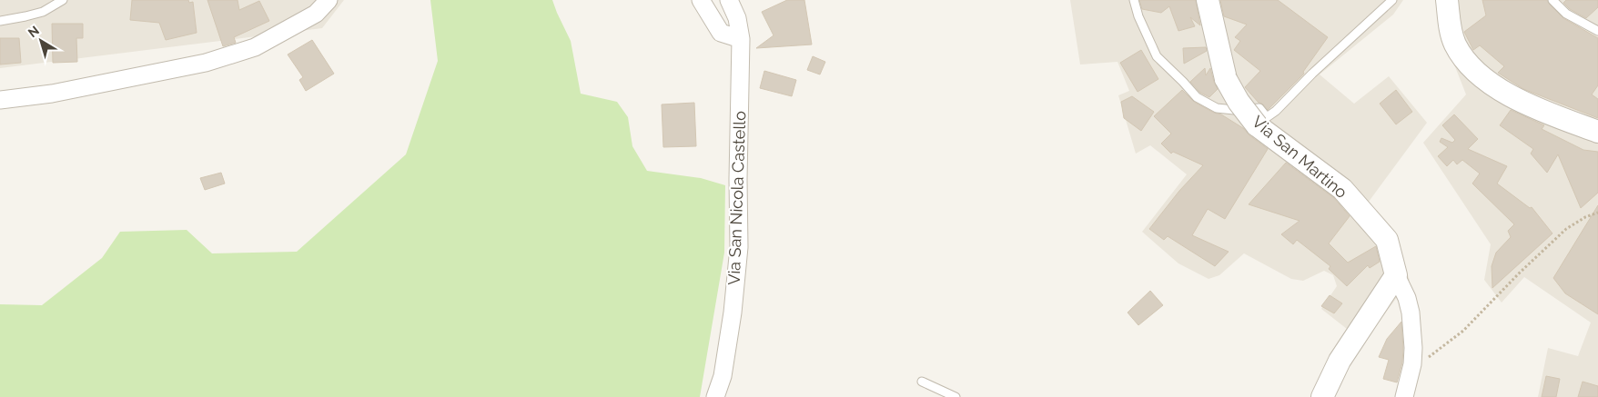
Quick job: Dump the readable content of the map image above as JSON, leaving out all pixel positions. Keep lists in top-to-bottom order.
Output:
{
  "streets": {
    "street": ["Via San Martino", "Via San Nicola Castello"]
  },
  "north": "top left"
}
